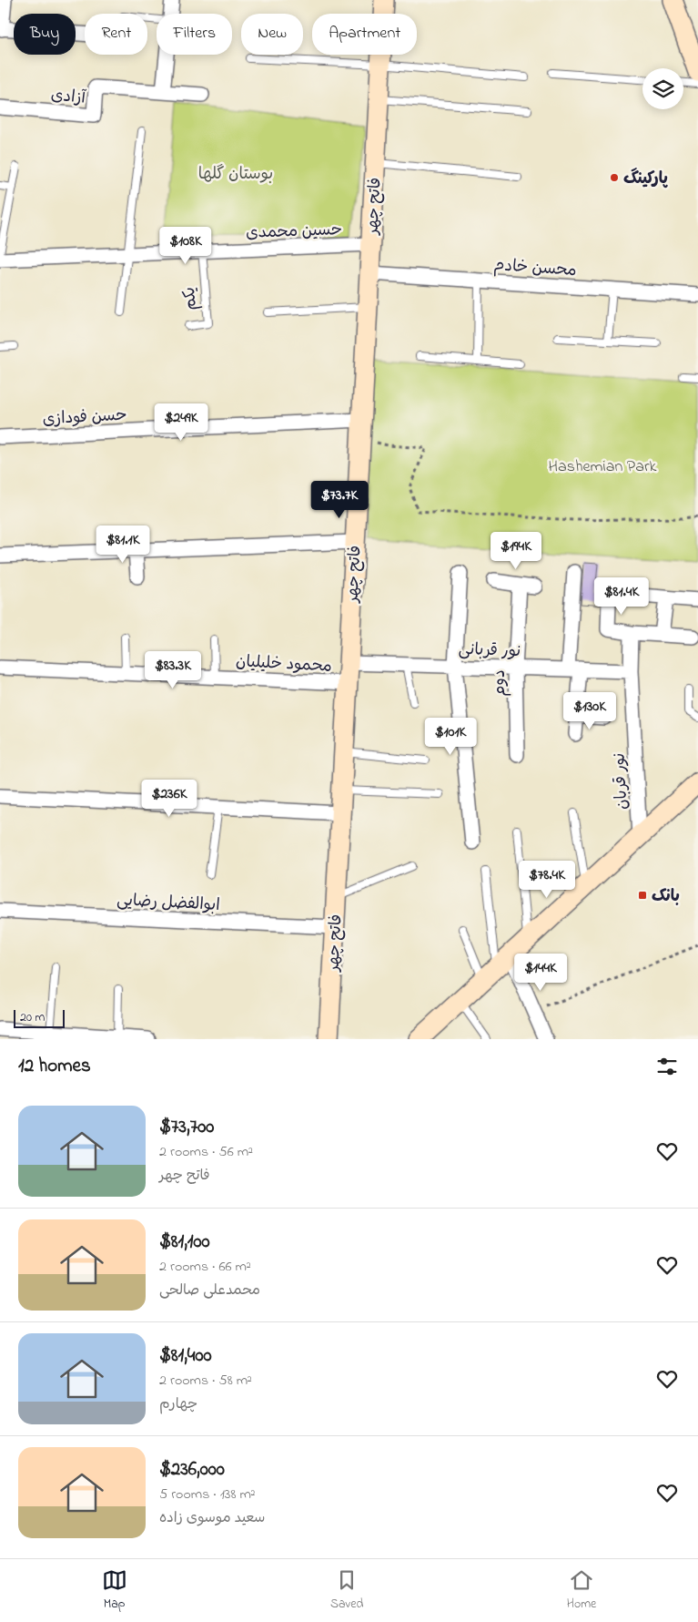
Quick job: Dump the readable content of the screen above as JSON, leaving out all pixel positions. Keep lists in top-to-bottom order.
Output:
{
  "streets": {
    "street": [
      "آزادی",
      "فاتح چهر",
      "حسین محمدی",
      "محسن خادم",
      "حسن فودازی",
      "نور قربانی",
      "محمود خلیلیان",
      "دوم",
      "نور قربان",
      "ابوالفضل رضایی"
    ],
    "lane": ["یکم"]
  },
  "crossings": [
    ["فاتح چهر", "حسین محمدی"],
    ["فاتح چهر", "محسن خادم"],
    ["فاتح چهر", "حسن فودازی"],
    ["فاتح چهر", "نور قربانی"],
    ["فاتح چهر", "محمود خلیلیان"],
    ["فاتح چهر", "ابوالفضل رضایی"],
    ["حسین محمدی", "یکم"],
    ["نور قربانی", "دوم"],
    ["نور قربانی", "نور قربان"]
  ],
  "parks": ["بوستان گلها", "Hashemian Park"],
  "places": {
    "other": ["پارکینگ"],
    "transit": ["بانک"]
  },
  "scale_bar": "20 m",
  "page": {
    "chip": [
      "Buy",
      "Rent",
      "Filters",
      "New",
      "Apartment"
    ],
    "price": [
      "$108K",
      "$249K",
      "$73.7K",
      "$81.1K",
      "$194K",
      "$81.4K",
      "$83.3K",
      "$130K",
      "$101K",
      "$236K",
      "$78.4K",
      "$144K"
    ],
    "scale": "20 m",
    "heading": "12 homes",
    "list": [
      {
        "name": "$73,700",
        "note": "2 rooms · 56 m² · فاتح چهر"
      },
      {
        "name": "$81,100",
        "note": "2 rooms · 66 m² · محمدعلی صالحی"
      },
      {
        "name": "$81,400",
        "note": "2 rooms · 58 m² · چهارم"
      },
      {
        "name": "$236,000",
        "note": "5 rooms · 138 m² · سعید موسوی زاده"
      }
    ],
    "tabs": ["Map", "Saved", "Home"]
  }
}
